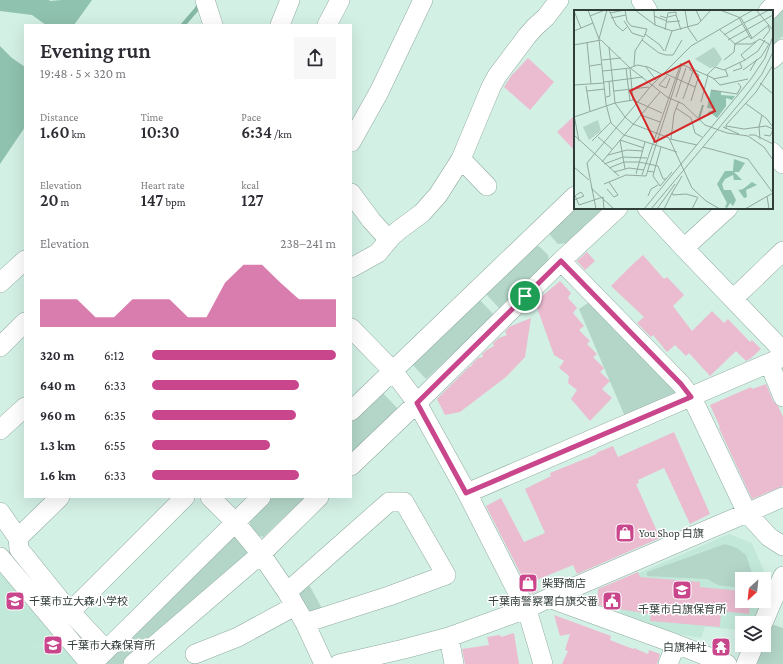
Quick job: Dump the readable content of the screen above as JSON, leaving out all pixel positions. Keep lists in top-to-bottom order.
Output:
{
  "places": {
    "shop": ["You Shop 白旗", "柴野商店"],
    "school or university": ["千葉市白旗保育所", "千葉市立大森小学校", "千葉市大森保育所"],
    "public building": ["千葉南警察署白旗交番"],
    "temple": ["白旗神社"]
  },
  "north": "bottom left",
  "page": {
    "heading": ["Evening run", "19:48 · 5 × 320 m"],
    "stats": [
      ["Distance", "1.60 km"],
      ["Time", "10:30"],
      ["Pace", "6:34 /km"],
      ["Elevation", "20 m"],
      ["Heart rate", "147 bpm"],
      ["kcal", "127"]
    ],
    "chart": ["Elevation", "238–241 m"],
    "list": [
      {
        "name": "320 m",
        "note": "6:12"
      },
      {
        "name": "640 m",
        "note": "6:33"
      },
      {
        "name": "960 m",
        "note": "6:35"
      },
      {
        "name": "1.3 km",
        "note": "6:55"
      },
      {
        "name": "1.6 km",
        "note": "6:33"
      }
    ]
  }
}
